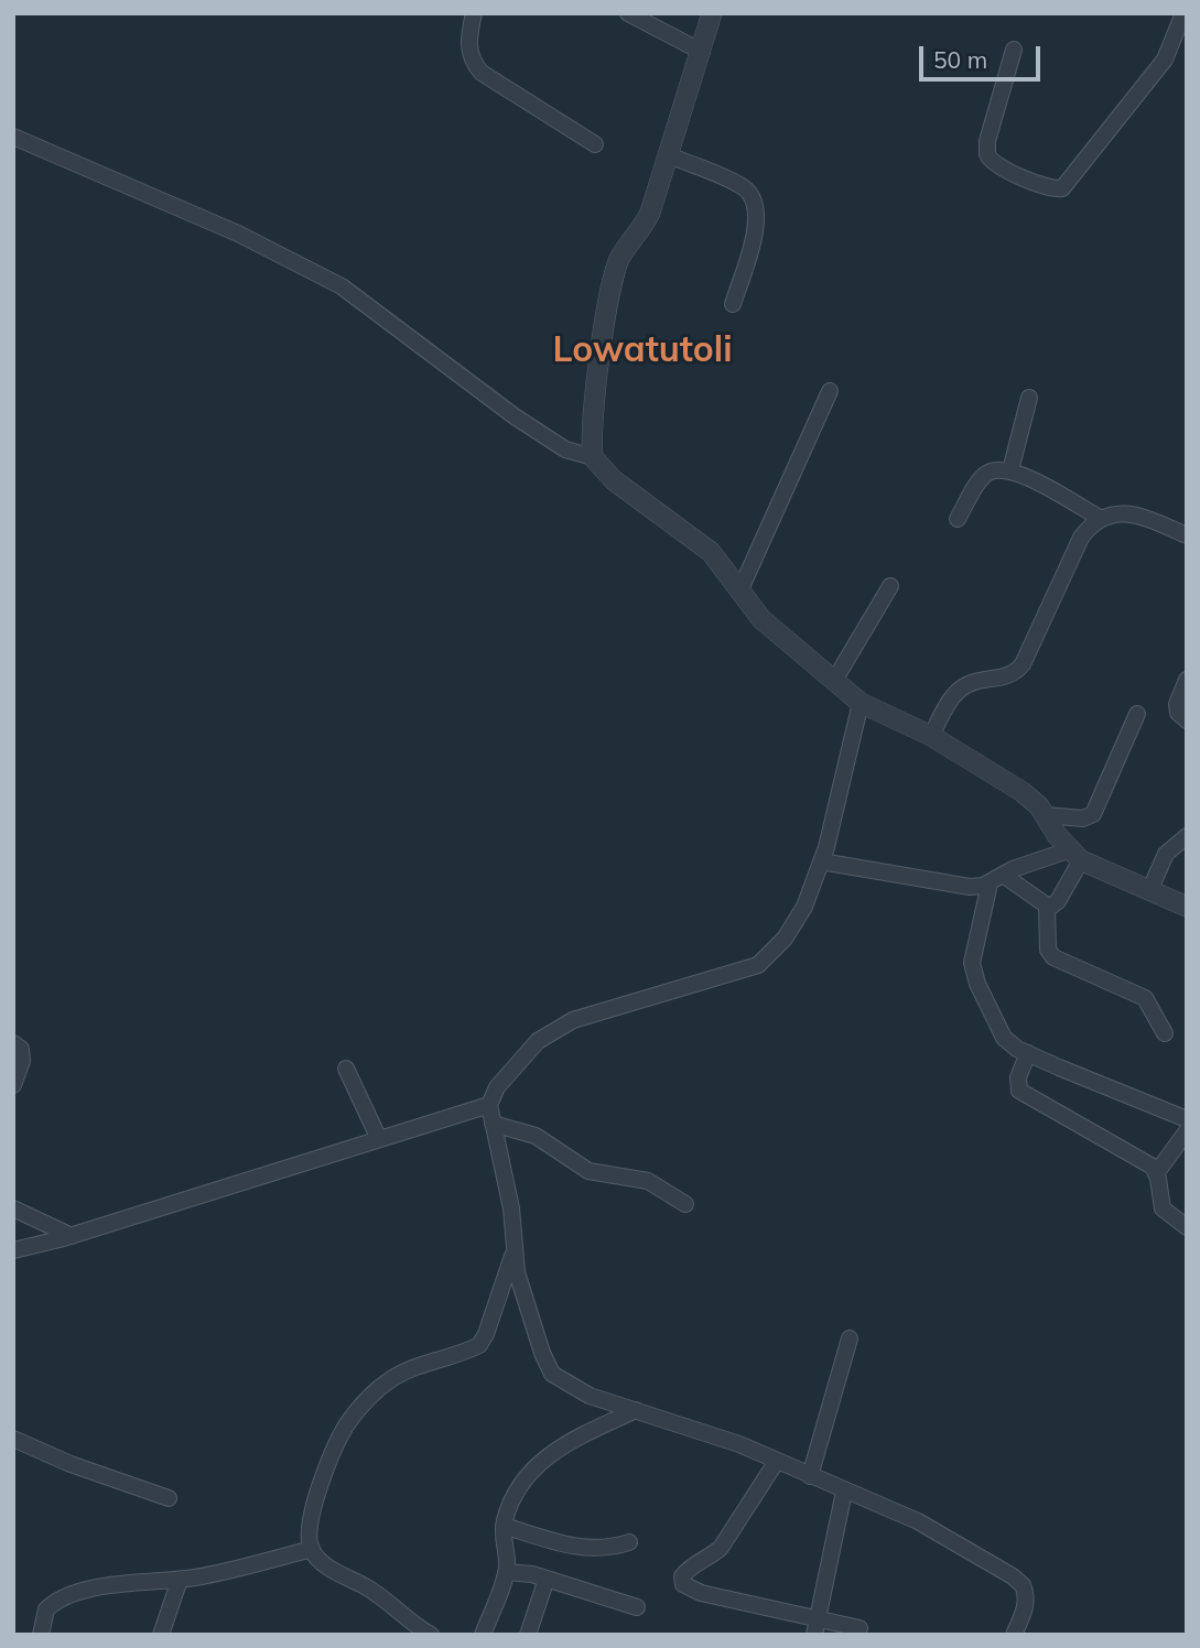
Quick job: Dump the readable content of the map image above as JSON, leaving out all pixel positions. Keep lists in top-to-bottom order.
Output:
{
  "districts": ["Lowatutoli"],
  "scale_bar": "50 m"
}
